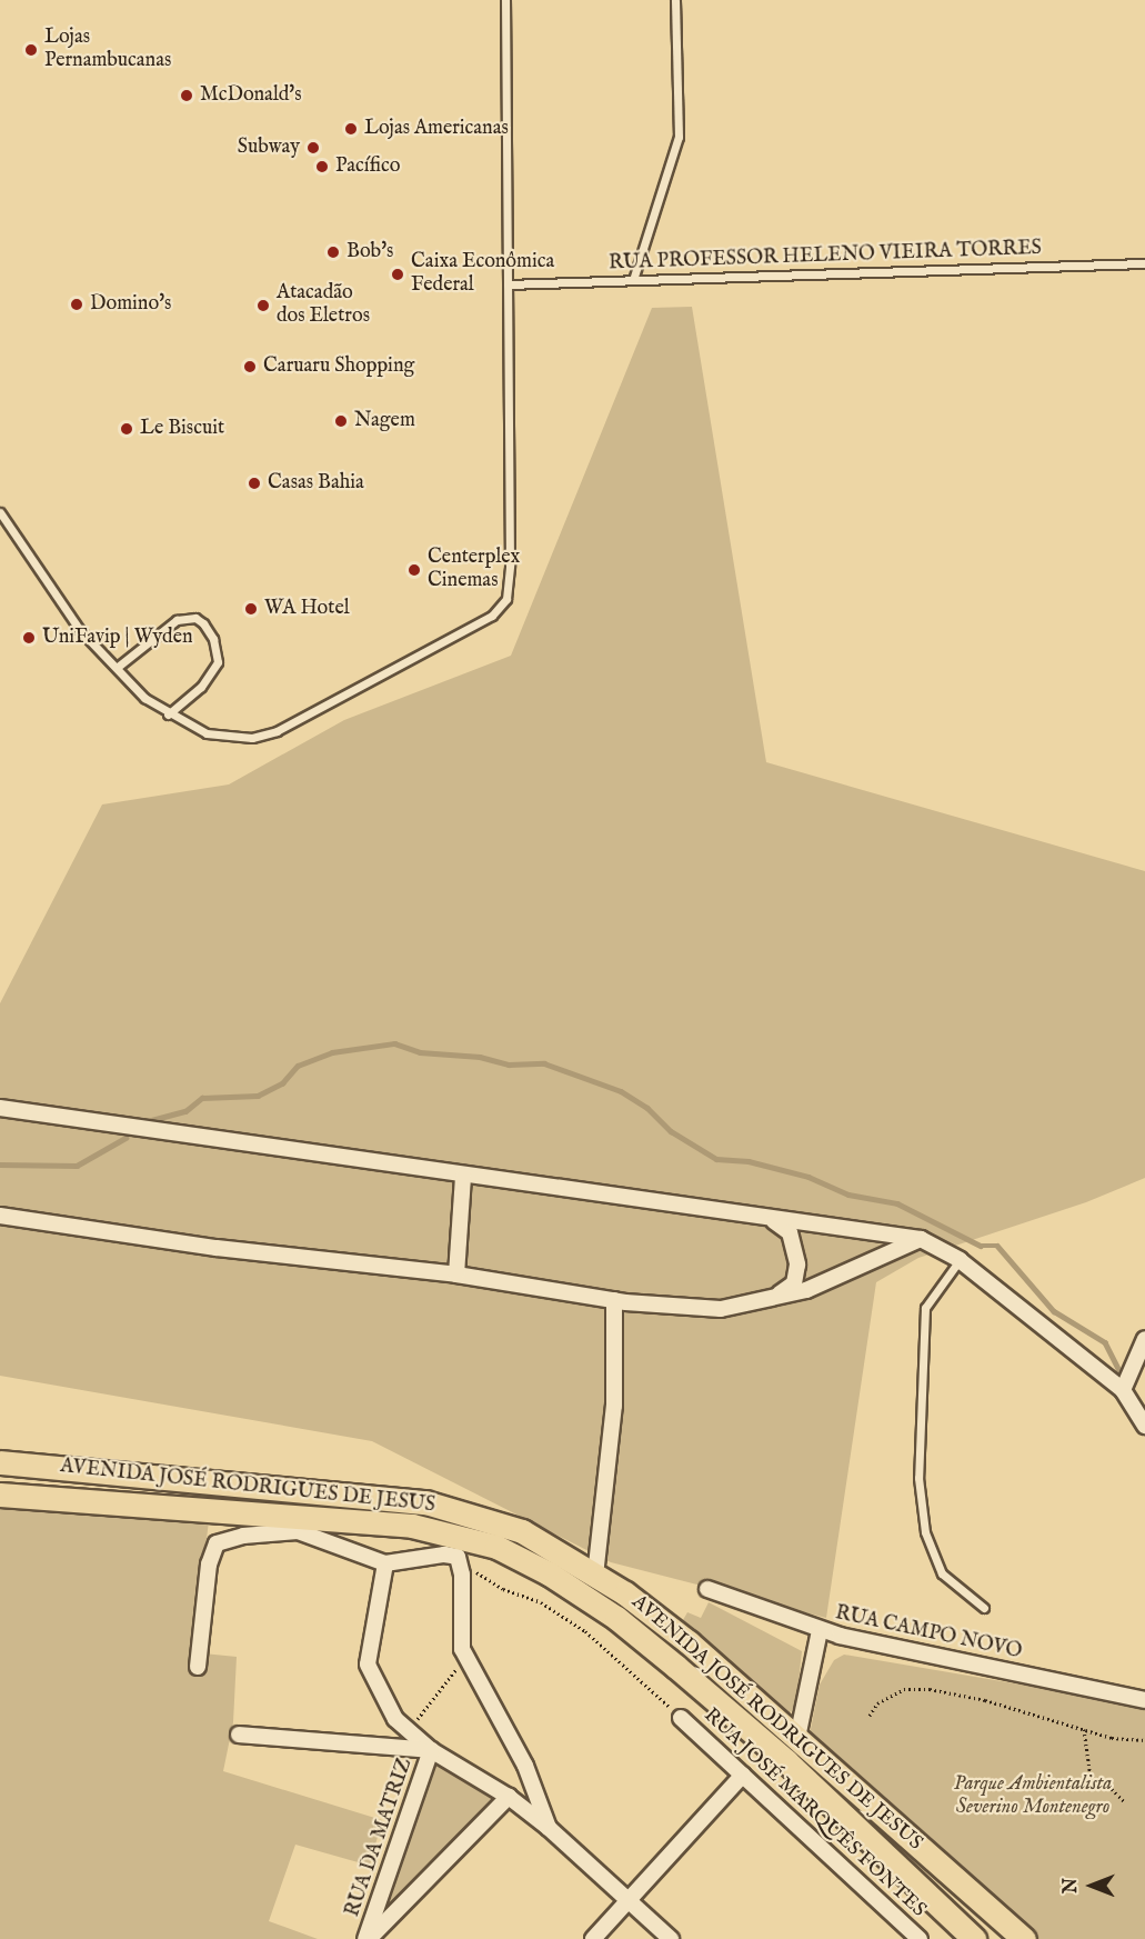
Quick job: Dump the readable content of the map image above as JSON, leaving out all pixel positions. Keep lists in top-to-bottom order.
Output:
{
  "streets": {
    "main road": ["AVENIDA JOSÉ RODRIGUES DE JESUS"],
    "street": ["RUA CAMPO NOVO", "RUA JOSÉ MARQUÊS FONTES", "RUA DA MATRIZ"],
    "lane": ["RUA PROFESSOR HELENO VIEIRA TORRES"]
  },
  "parks": ["Parque Ambientalista Severino Montenegro"],
  "places": [
    "Lojas Pernambucanas",
    "McDonald's",
    "Lojas Americanas",
    "Subway",
    "Pacífico",
    "Bob's",
    "Caixa Econômica Federal",
    "Domino's",
    "Atacadão dos Eletros",
    "Caruaru Shopping",
    "Nagem",
    "Le Biscuit",
    "Casas Bahia",
    "Centerplex Cinemas",
    "WA Hotel",
    "UniFavip | Wyden"
  ],
  "north": "left"
}
